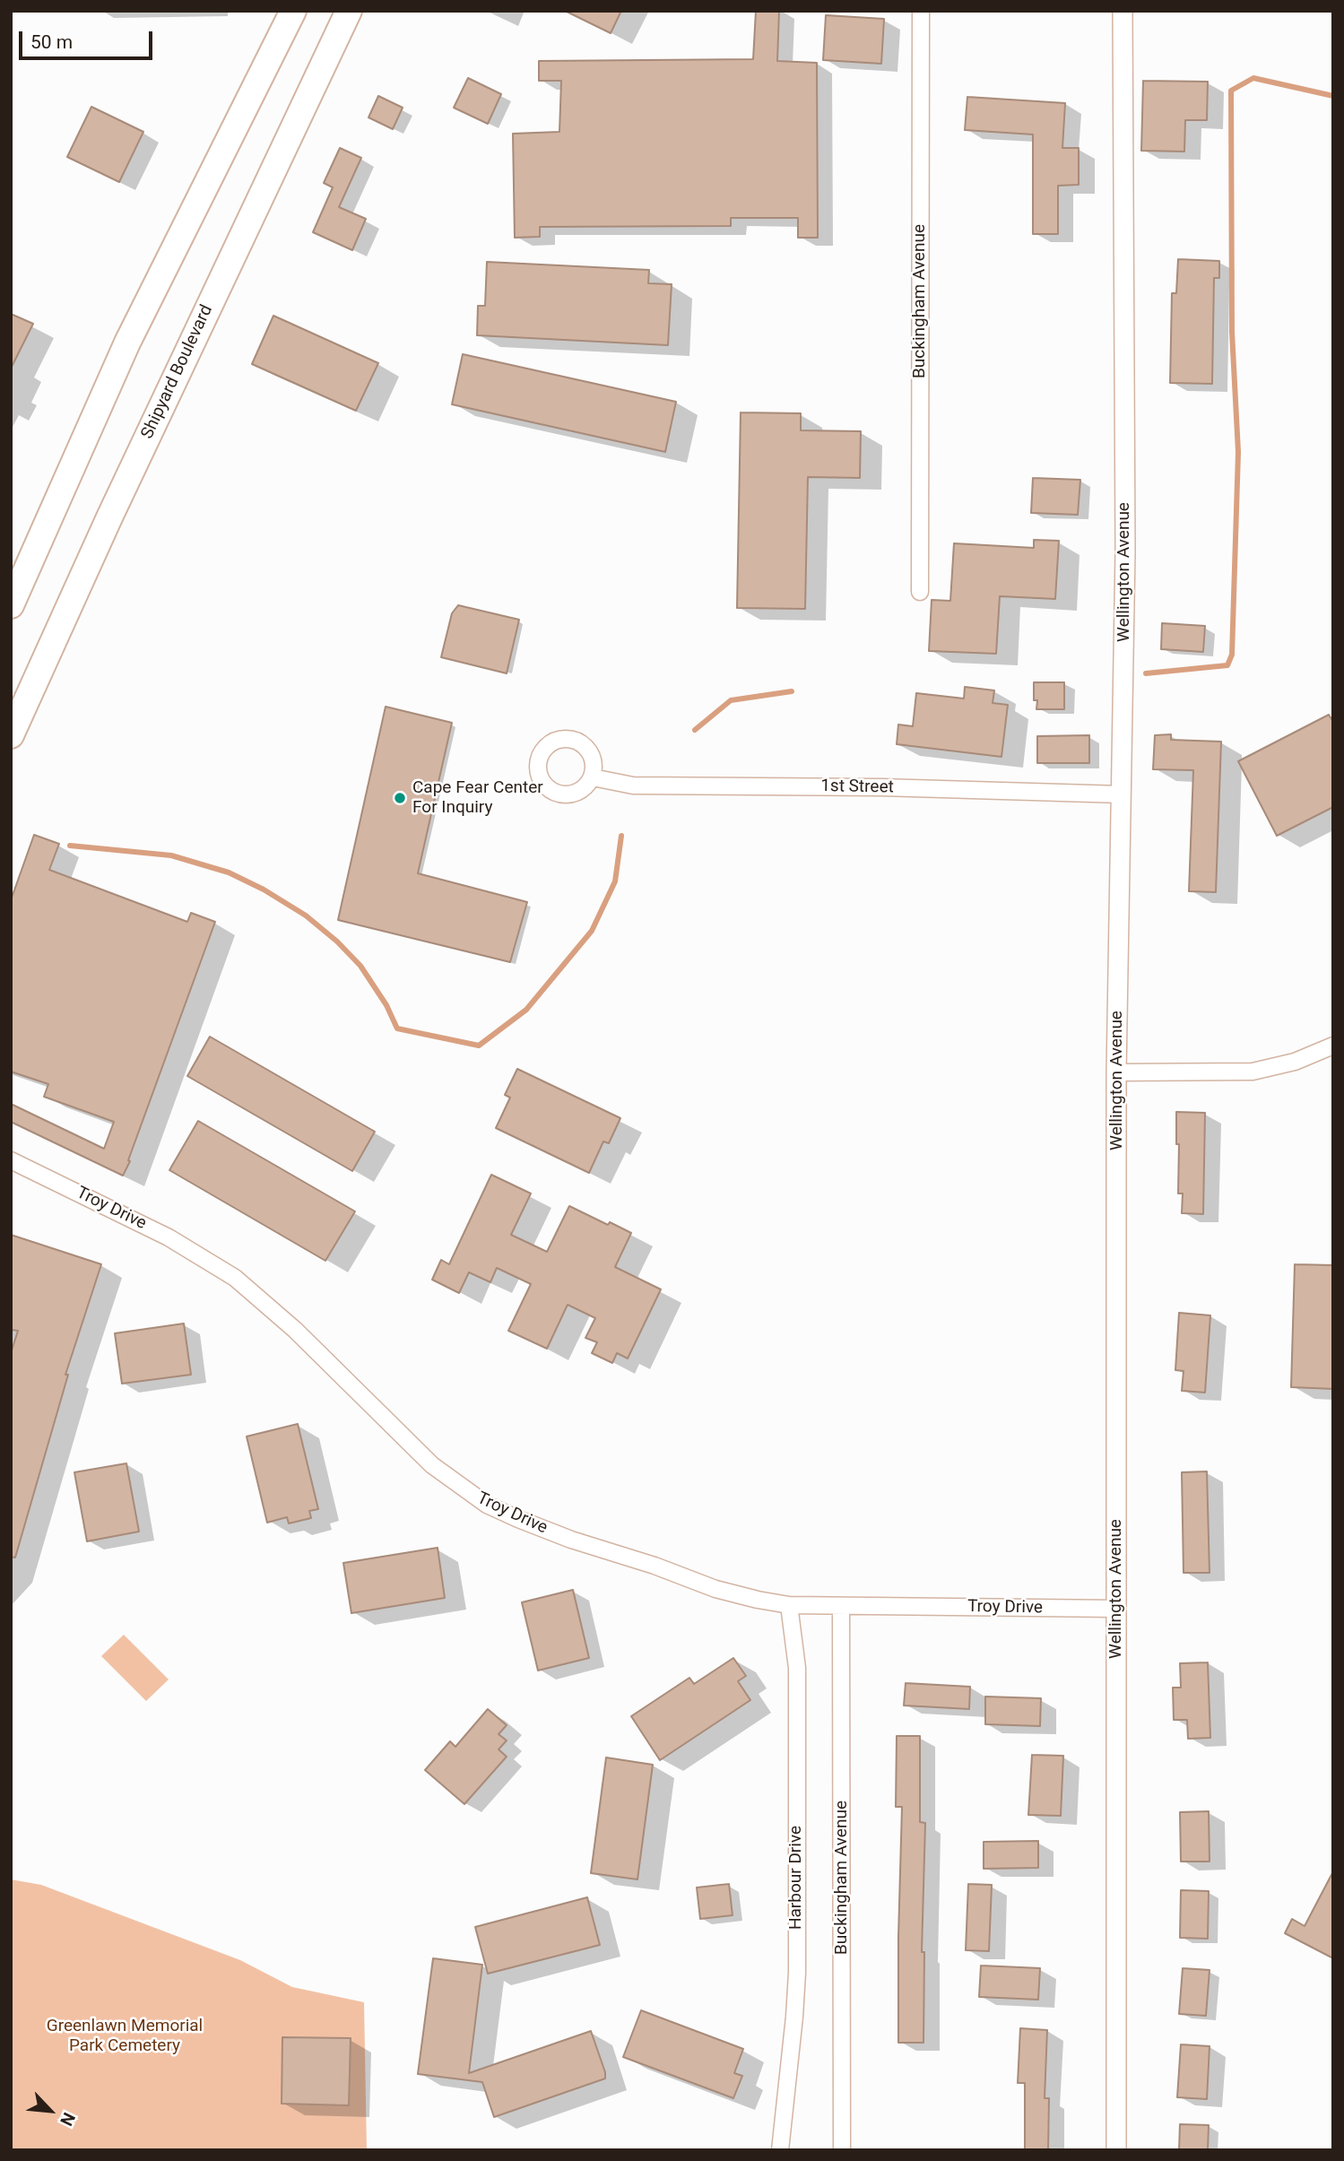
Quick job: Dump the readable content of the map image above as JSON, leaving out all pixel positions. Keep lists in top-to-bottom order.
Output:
{
  "streets": {
    "main road": ["Shipyard Boulevard"],
    "street": [
      "Buckingham Avenue",
      "Wellington Avenue",
      "1st Street",
      "Troy Drive",
      "Harbour Drive"
    ]
  },
  "crossings": [
    ["Buckingham Avenue", "Troy Drive"],
    ["Wellington Avenue", "1st Street"],
    ["Wellington Avenue", "Troy Drive"],
    ["Troy Drive", "Harbour Drive"]
  ],
  "parks": ["Greenlawn Memorial Park Cemetery"],
  "places": ["Cape Fear Center For Inquiry"],
  "scale_bar": "50 m",
  "north": "bottom right"
}
